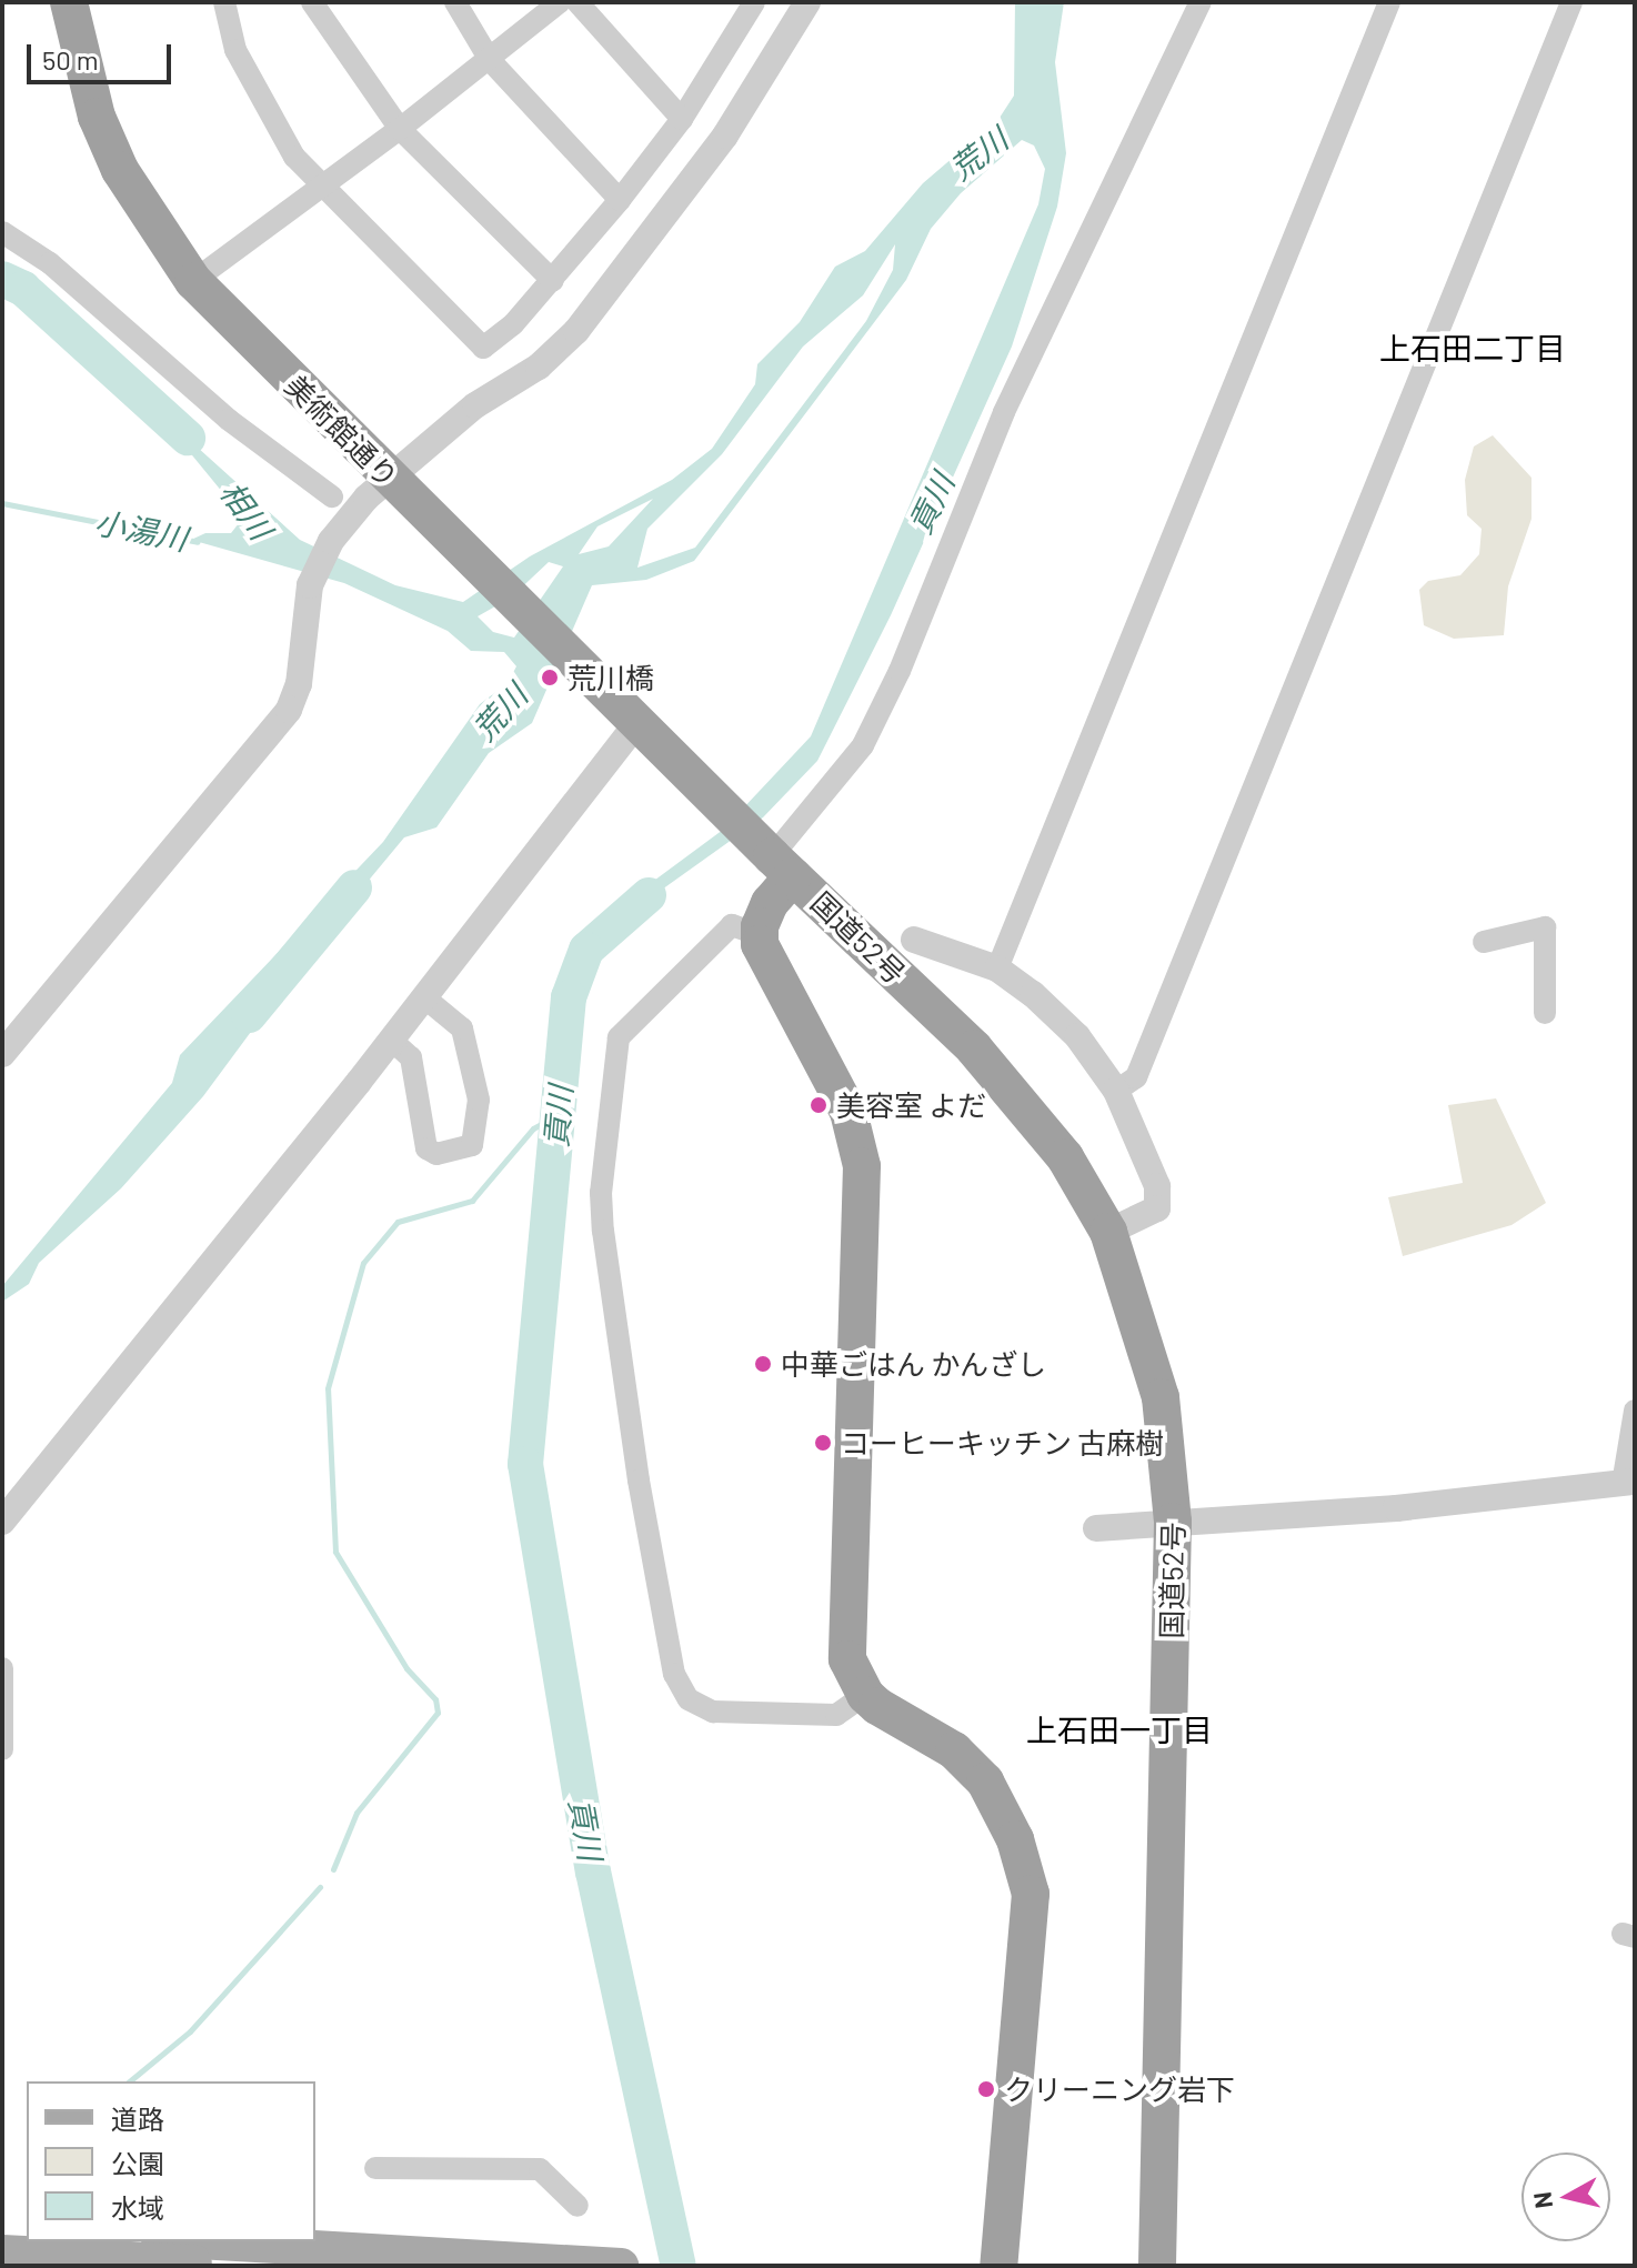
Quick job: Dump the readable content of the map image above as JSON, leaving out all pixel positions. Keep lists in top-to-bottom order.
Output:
{
  "streets": {
    "highway": ["美術館通り", "国道52号"]
  },
  "crossings": [
    ["美術館通り", "国道52号"]
  ],
  "districts": ["上石田二丁目", "上石田一丁目"],
  "water": [
    "荒川",
    "貢川",
    "相川",
    "小湯川"
  ],
  "places": [
    "荒川橋",
    "美容室 よだ",
    "中華ごはん かんざし",
    "コーヒーキッチン 古麻樹",
    "クリーニング岩下"
  ],
  "legend": ["道路", "公園", "水域"],
  "scale_bar": "50 m",
  "north": "left"
}
